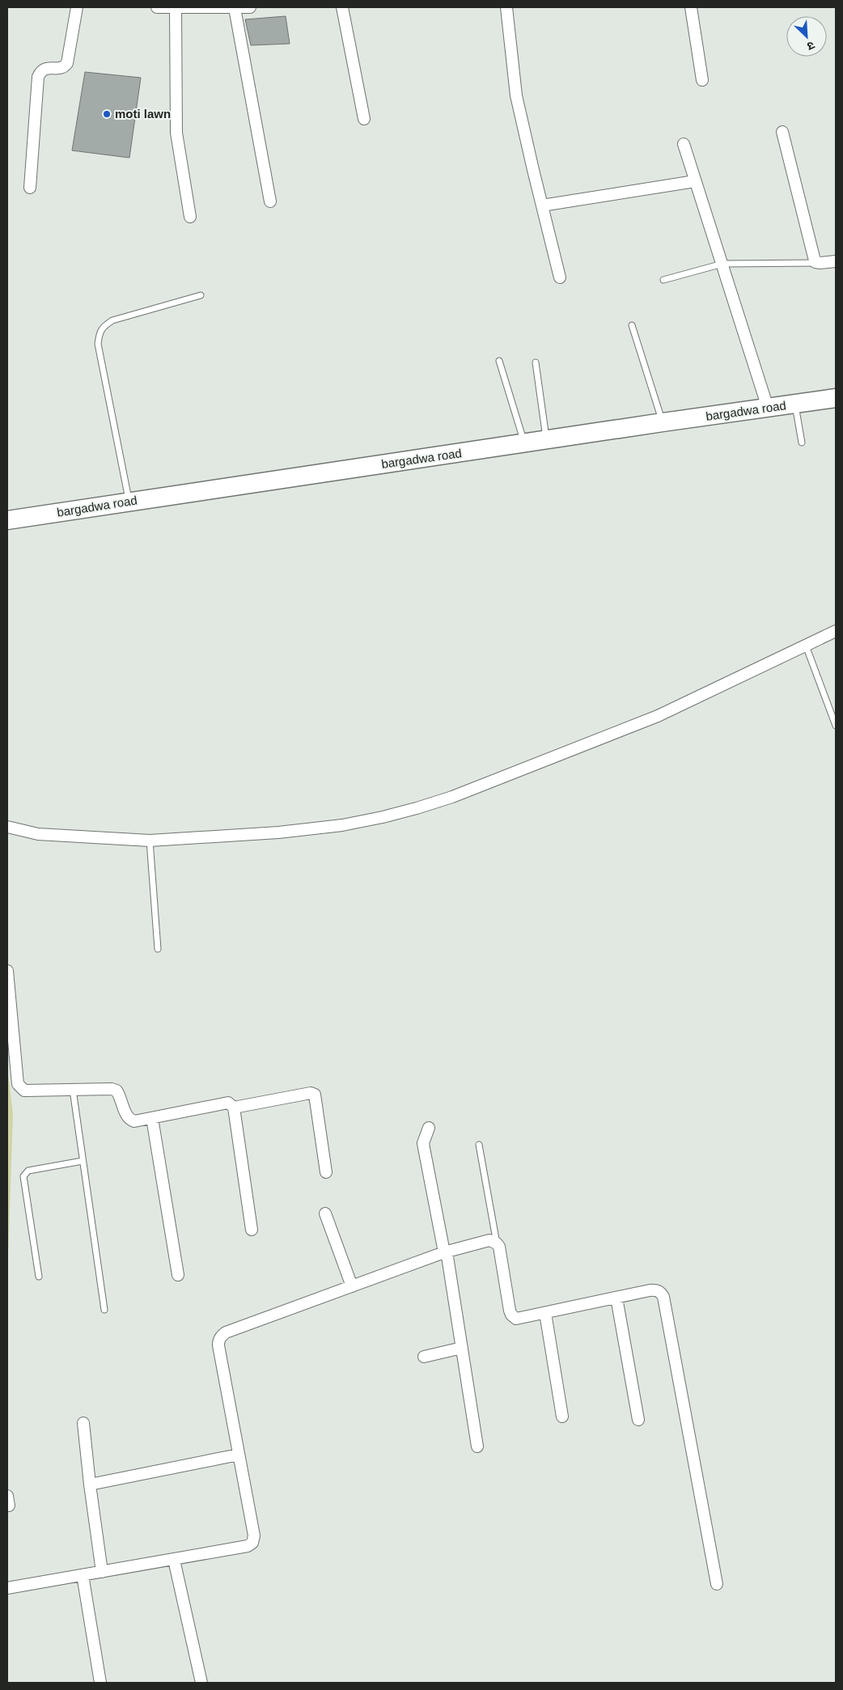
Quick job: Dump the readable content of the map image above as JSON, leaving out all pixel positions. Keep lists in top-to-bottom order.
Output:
{
  "streets": {
    "main road": ["bargadwa road"]
  },
  "places": ["moti lawn"],
  "north": "bottom right"
}
